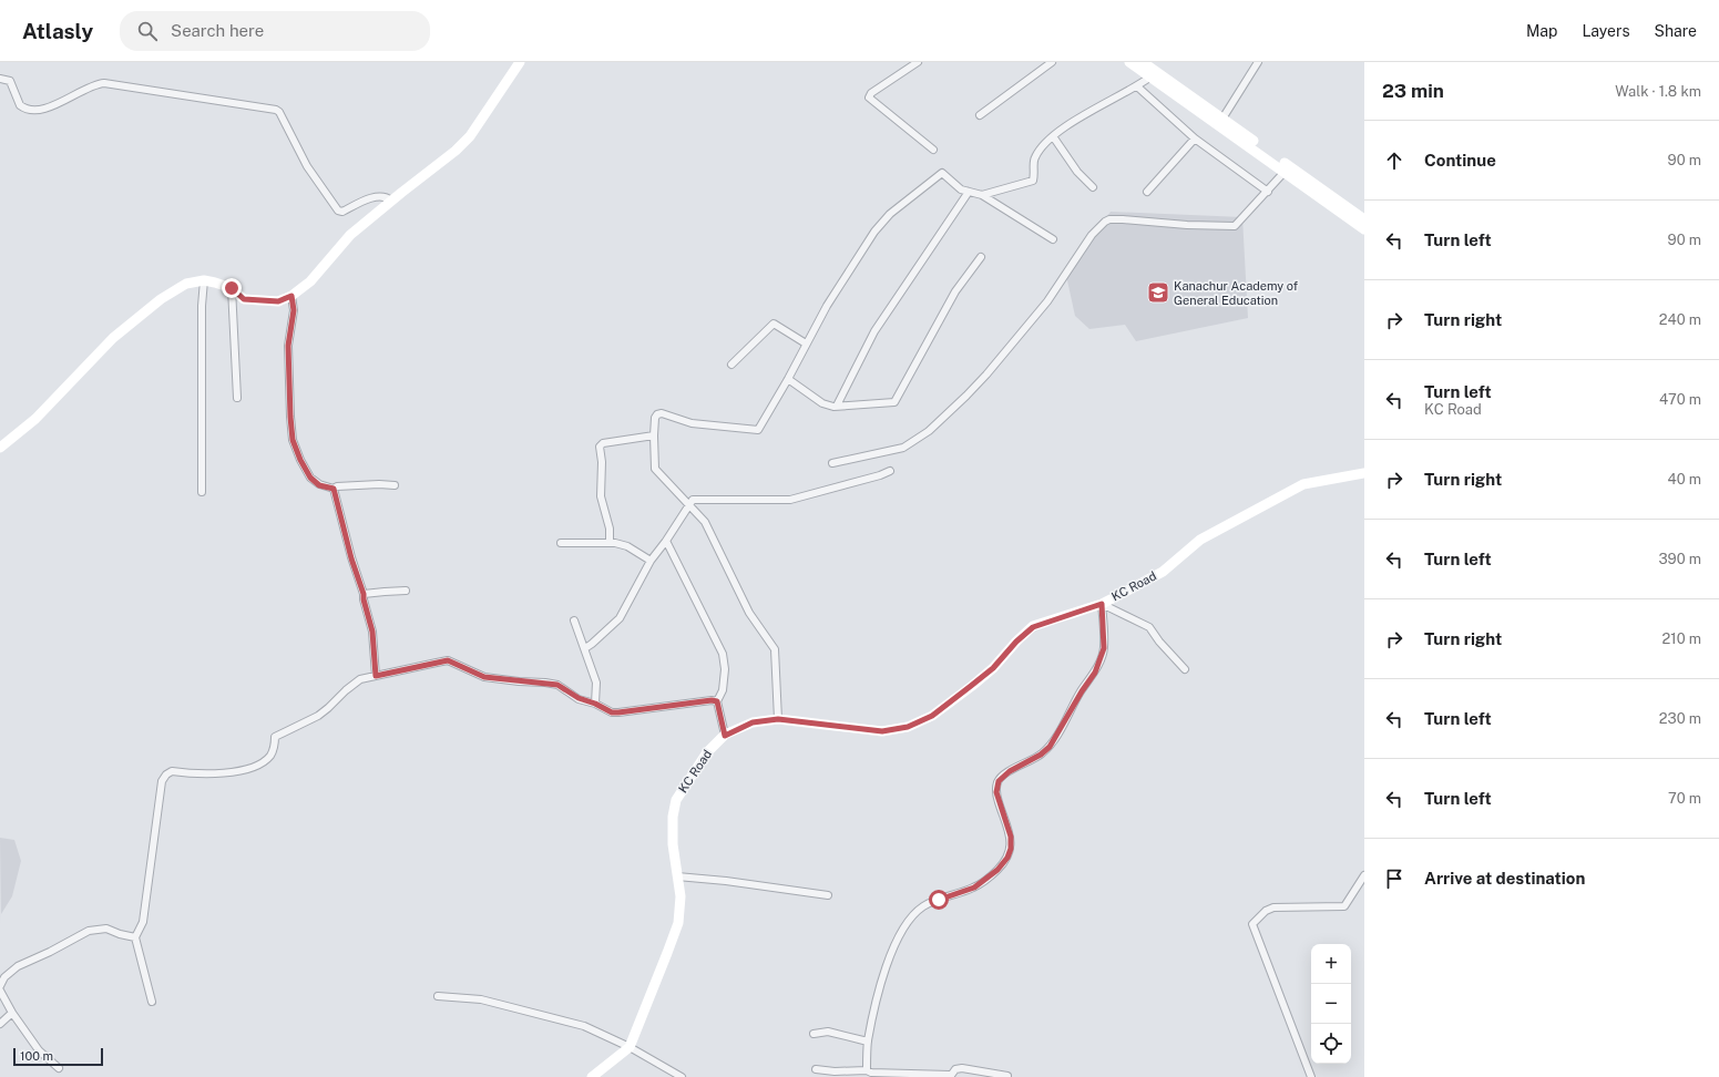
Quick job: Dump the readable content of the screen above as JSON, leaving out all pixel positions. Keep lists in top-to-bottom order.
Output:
{
  "streets": {
    "main road": ["KC Road"]
  },
  "places": {
    "school or university": ["Kanachur Academy of General Education"]
  },
  "scale_bar": "100 m",
  "page": {
    "header": "Atlasly",
    "search": "Search here",
    "nav": ["Map", "Layers", "Share"],
    "heading": ["23 min", "Walk · 1.8 km"],
    "list": [
      ["Continue", "90 m"],
      ["Turn left", "90 m"],
      ["Turn right", "240 m"],
      ["Turn left", "KC Road", "470 m"],
      ["Turn right", "40 m"],
      ["Turn left", "390 m"],
      ["Turn right", "210 m"],
      ["Turn left", "230 m"],
      ["Turn left", "70 m"],
      "Arrive at destination"
    ],
    "map_buttons": ["+", "−"],
    "scale": "100 m"
  }
}
